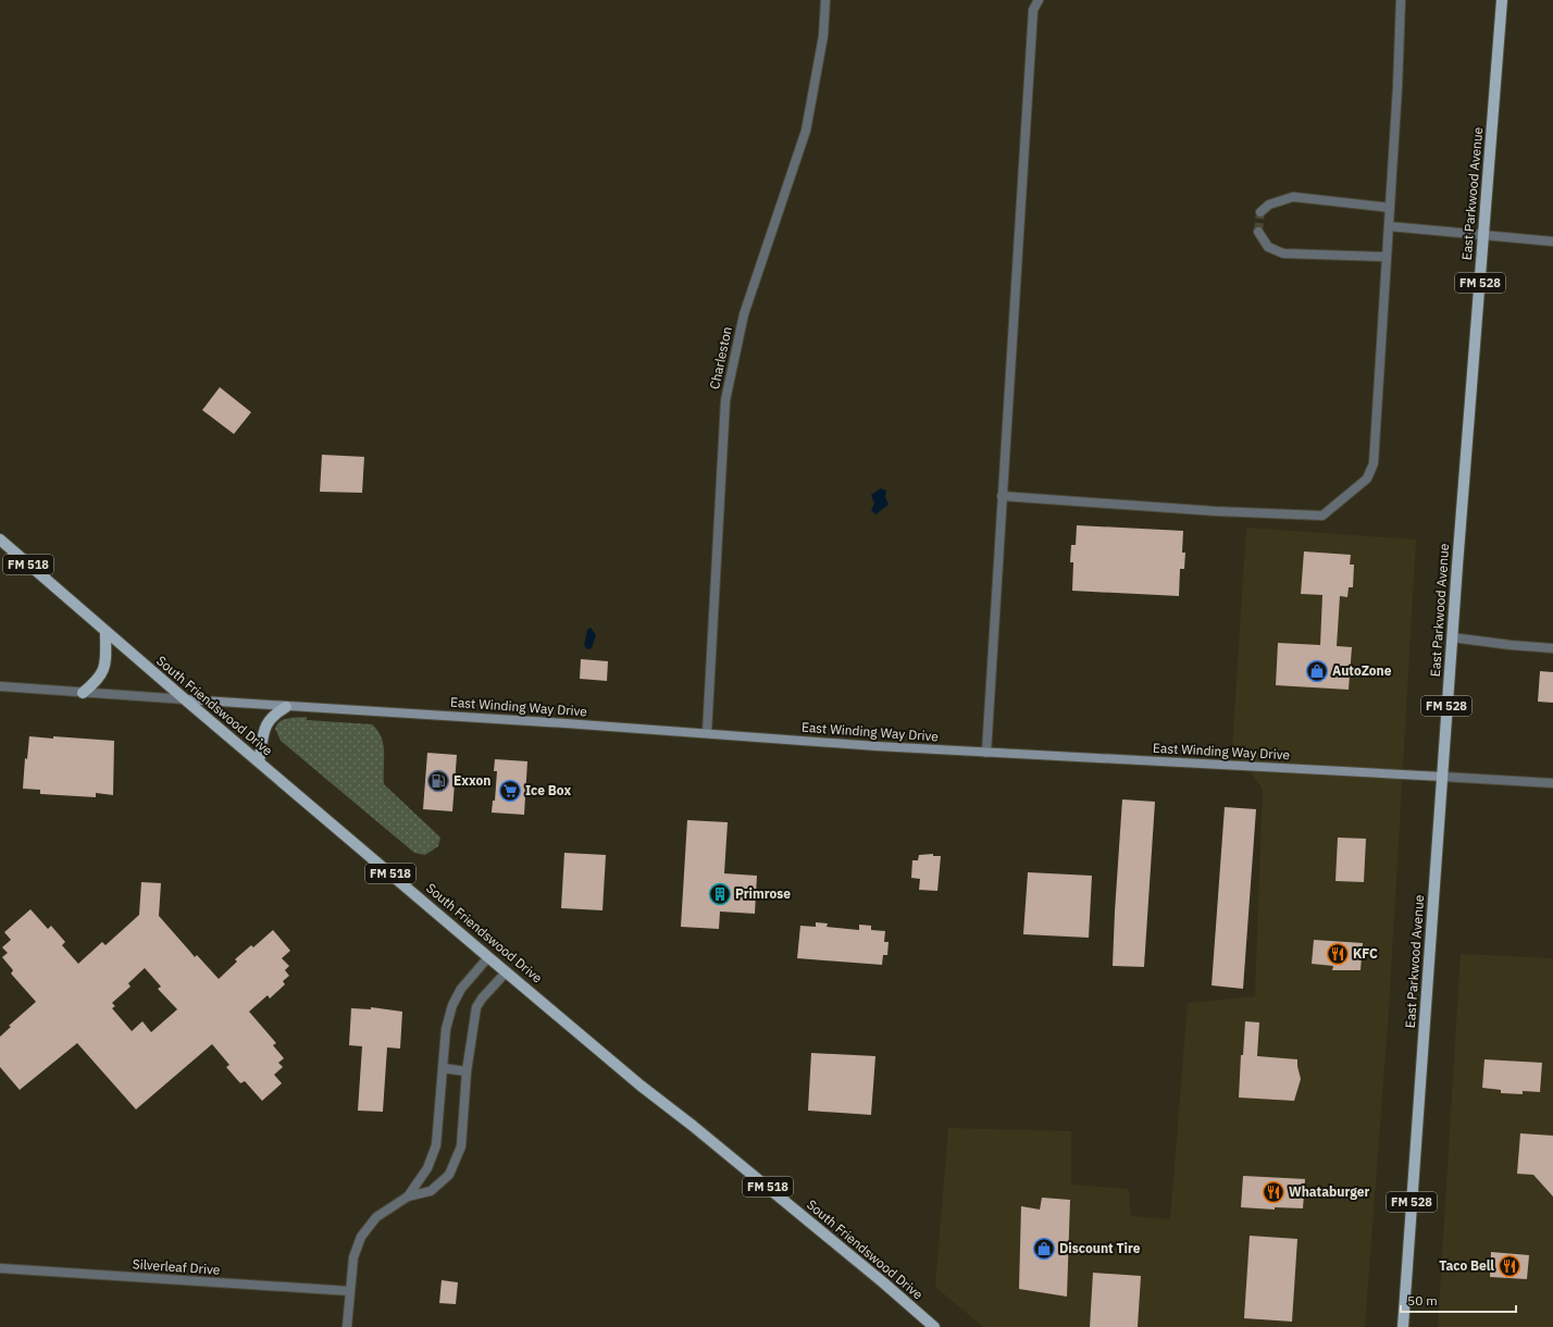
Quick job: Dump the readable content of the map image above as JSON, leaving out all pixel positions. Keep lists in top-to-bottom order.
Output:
{
  "streets": {
    "main road": [
      "East Parkwood Avenue",
      "FM 528",
      "FM 518",
      "South Friendswood Drive"
    ],
    "street": ["Charleston", "East Winding Way Drive", "Silverleaf Drive"]
  },
  "crossings": [
    ["East Parkwood Avenue", "East Winding Way Drive"],
    ["Charleston", "East Winding Way Drive"],
    ["South Friendswood Drive", "East Winding Way Drive"]
  ],
  "places": {
    "shop": ["AutoZone", "Discount Tire"],
    "fuel station": ["Exxon"],
    "supermarket": ["Ice Box"],
    "building": ["Primrose"],
    "restaurant": ["KFC", "Whataburger", "Taco Bell"]
  },
  "scale_bar": "50 m"
}
